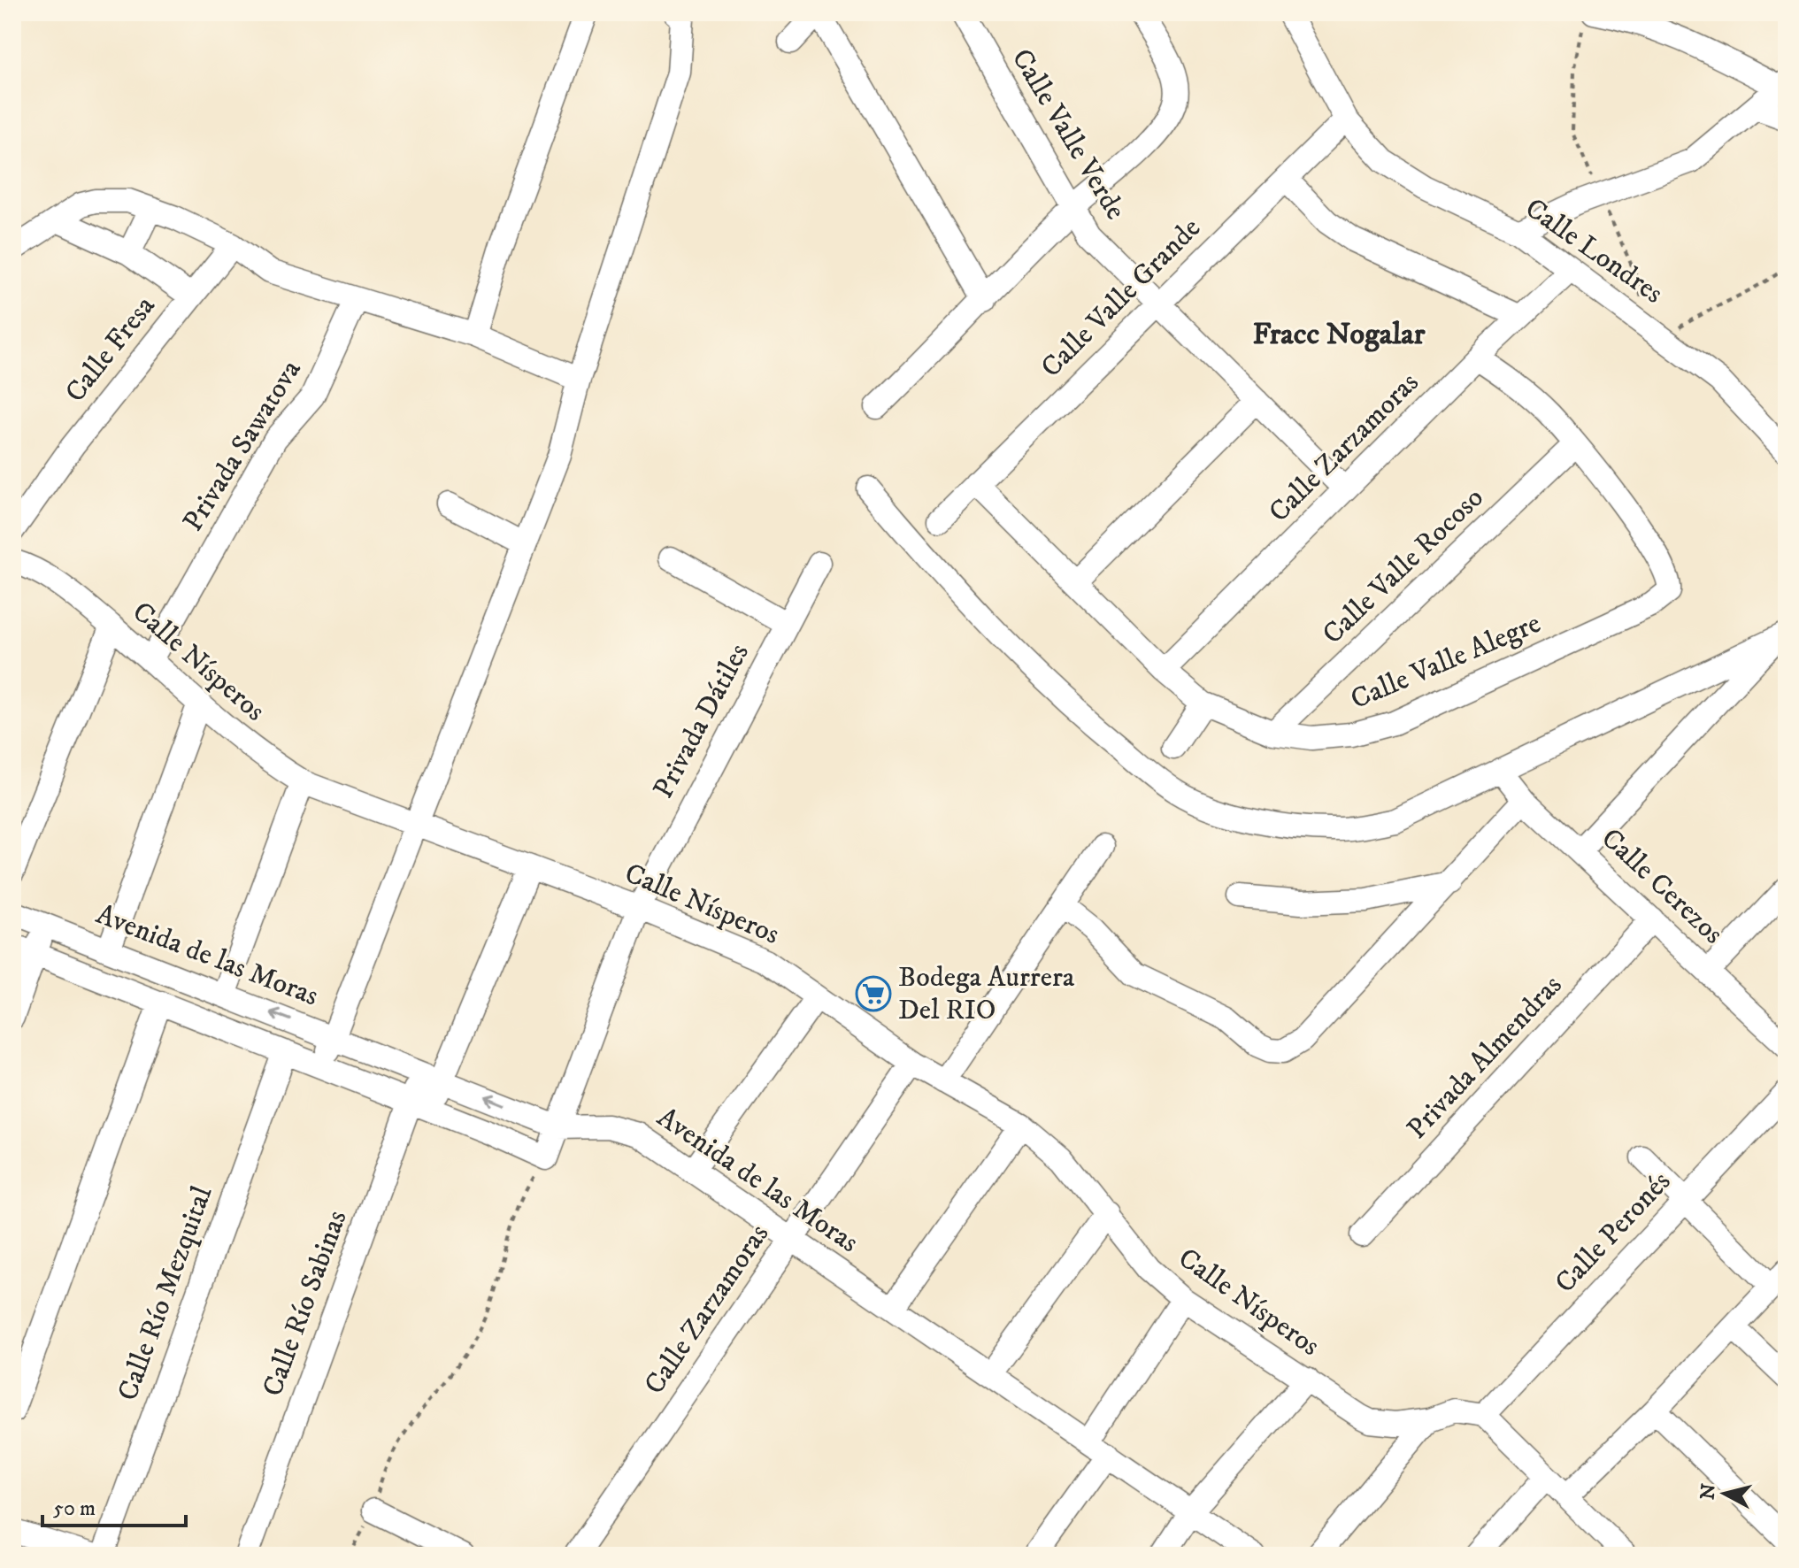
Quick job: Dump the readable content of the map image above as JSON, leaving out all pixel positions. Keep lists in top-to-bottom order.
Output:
{
  "streets": {
    "street": [
      "Calle Valle Verde",
      "Calle Londres",
      "Calle Valle Grande",
      "Calle Fresa",
      "Privada Sawatova",
      "Calle Zarzamoras",
      "Calle Valle Rocoso",
      "Calle Nísperos",
      "Calle Valle Alegre",
      "Privada Dátiles",
      "Calle Cerezos",
      "Avenida de las Moras",
      "Privada Almendras",
      "Calle Peronés",
      "Calle Río Mezquital",
      "Calle Río Sabinas"
    ]
  },
  "crossings": [
    ["Calle Valle Verde", "Calle Valle Grande"],
    ["Calle Valle Verde", "Calle Zarzamoras"],
    ["Calle Londres", "Calle Valle Grande"],
    ["Calle Londres", "Calle Zarzamoras"],
    ["Calle Valle Grande", "Calle Valle Alegre"],
    ["Privada Sawatova", "Calle Nísperos"],
    ["Calle Zarzamoras", "Calle Nísperos"],
    ["Calle Zarzamoras", "Calle Valle Alegre"],
    ["Calle Zarzamoras", "Avenida de las Moras"],
    ["Calle Valle Rocoso", "Calle Valle Alegre"],
    ["Calle Nísperos", "Privada Dátiles"],
    ["Calle Nísperos", "Calle Peronés"],
    ["Calle Nísperos", "Calle Río Sabinas"],
    ["Privada Dátiles", "Avenida de las Moras"],
    ["Calle Cerezos", "Privada Almendras"],
    ["Avenida de las Moras", "Calle Río Sabinas"]
  ],
  "districts": ["Fracc Nogalar"],
  "places": {
    "supermarket": ["Bodega Aurrera Del RIO"]
  },
  "scale_bar": "50 m",
  "north": "left"
}
